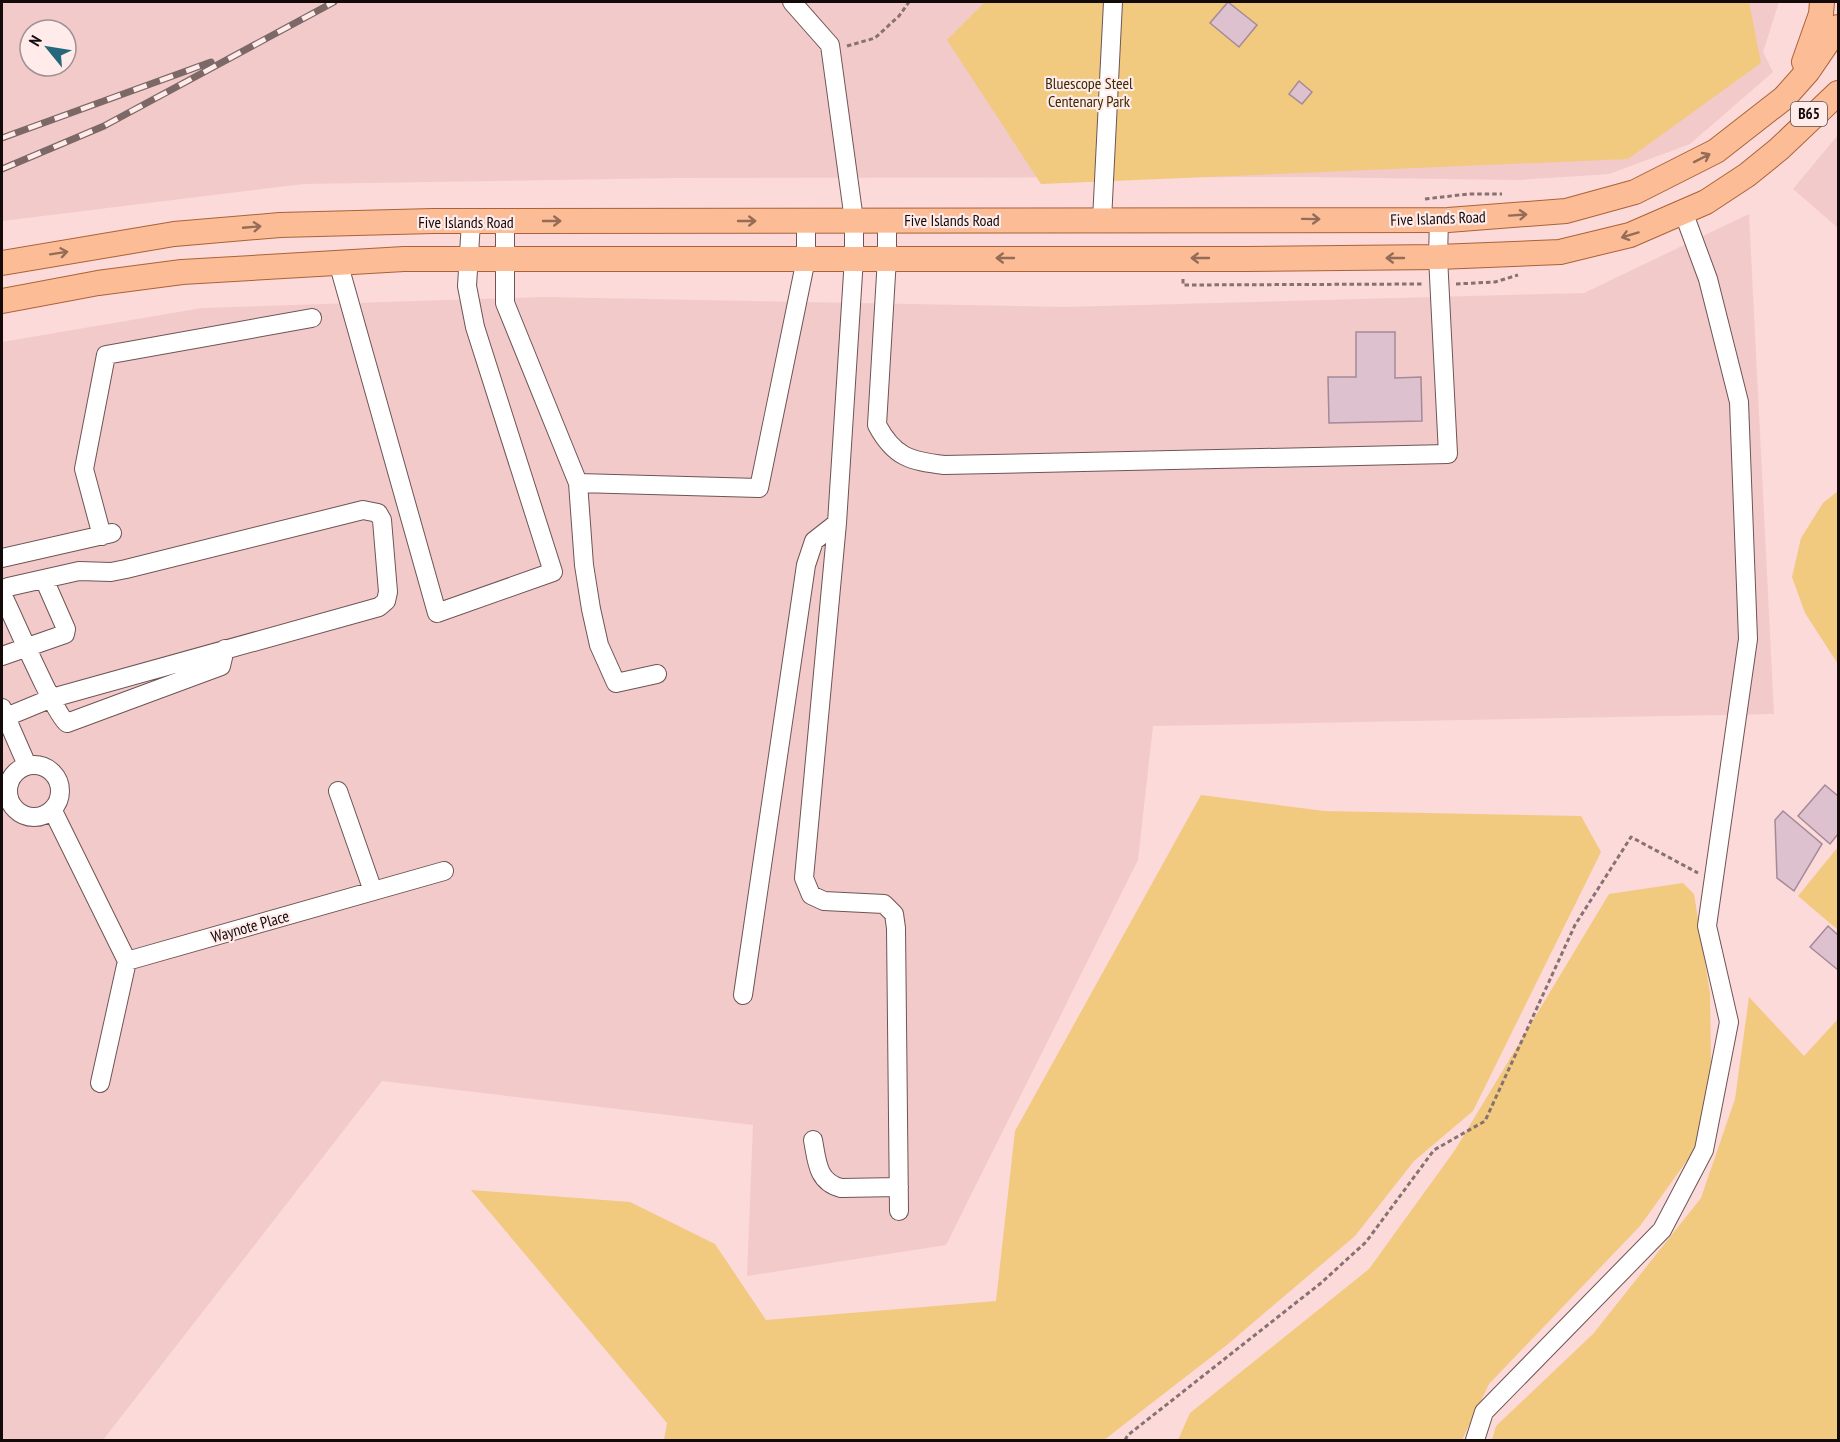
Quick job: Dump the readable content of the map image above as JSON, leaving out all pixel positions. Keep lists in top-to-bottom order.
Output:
{
  "streets": {
    "main road": ["B65", "Five Islands Road"],
    "street": ["Waynote Place"]
  },
  "parks": ["Bluescope Steel Centenary Park"],
  "north": "top left"
}
